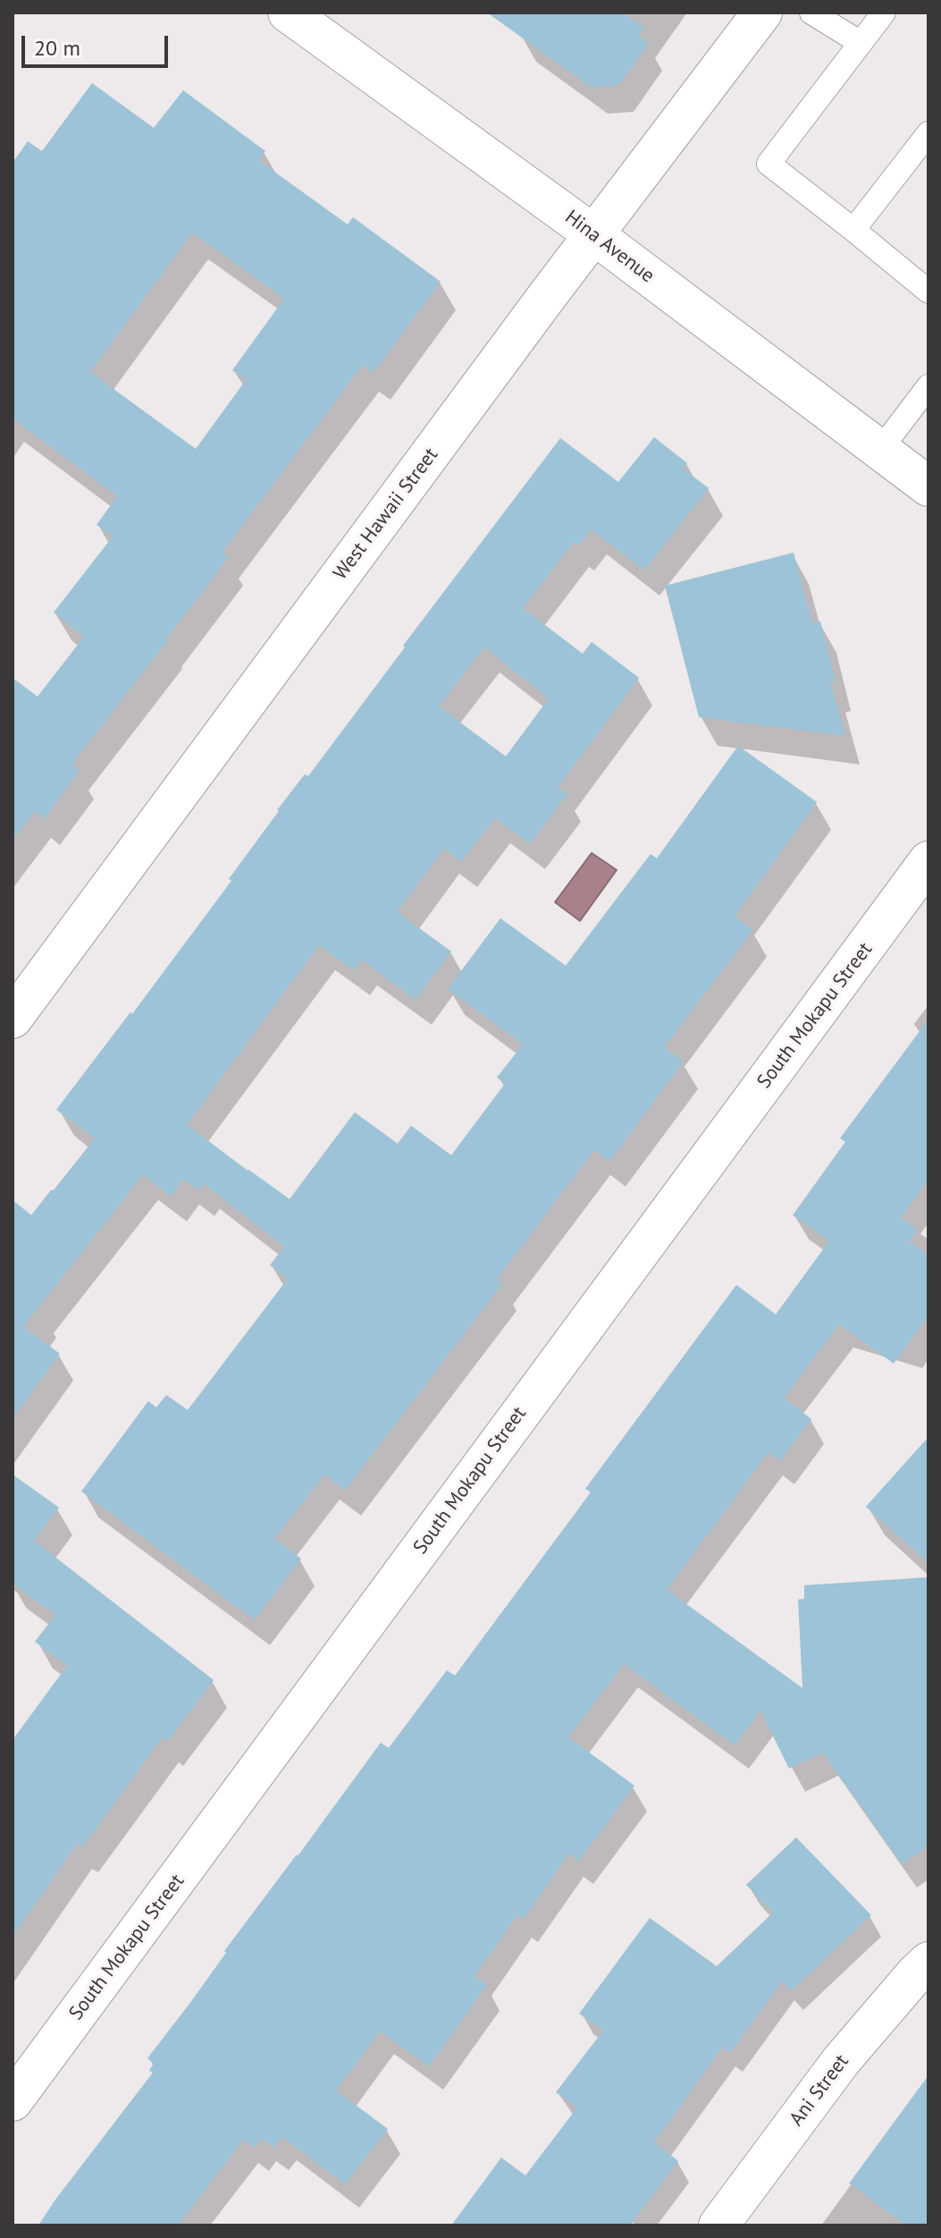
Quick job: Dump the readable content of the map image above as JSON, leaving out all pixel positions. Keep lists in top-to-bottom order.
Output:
{
  "streets": {
    "street": [
      "Hina Avenue",
      "West Hawaii Street",
      "South Mokapu Street",
      "Ani Street"
    ]
  },
  "crossings": [
    ["Hina Avenue", "West Hawaii Street"]
  ],
  "scale_bar": "20 m"
}
